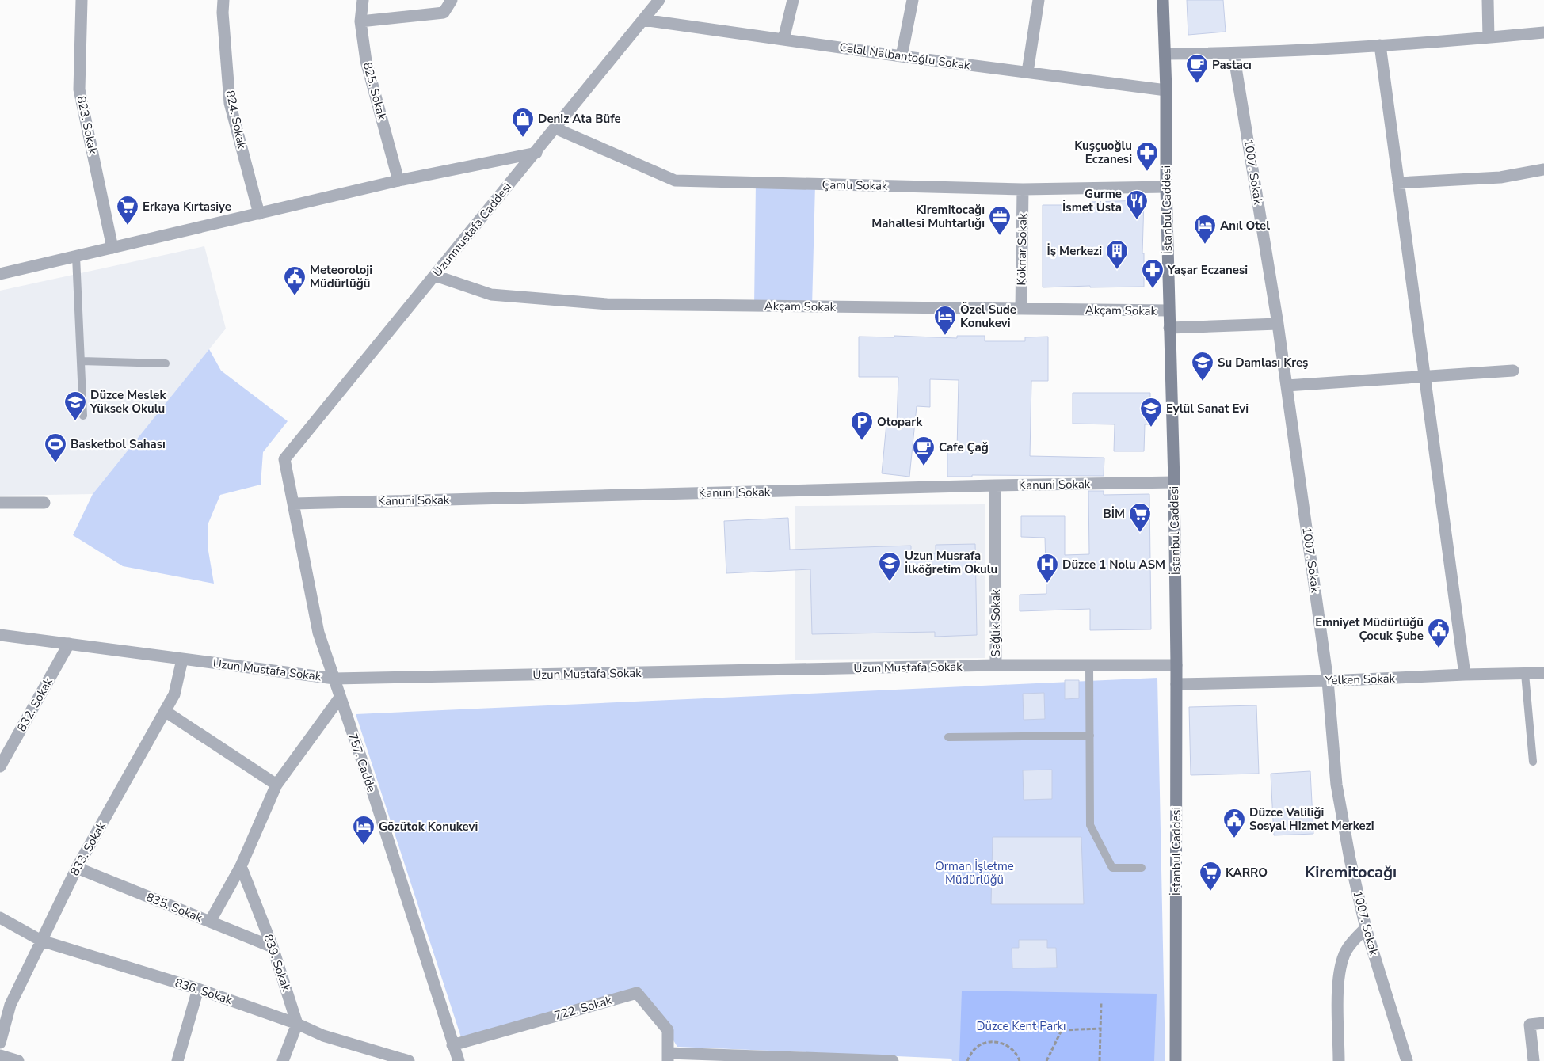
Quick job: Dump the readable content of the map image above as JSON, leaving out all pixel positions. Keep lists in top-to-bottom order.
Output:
{
  "streets": {
    "main road": ["İstanbul Caddesi"],
    "street": [
      "Celal Nalbantoğlu Sokak",
      "825. Sokak",
      "824. Sokak",
      "823. Sokak",
      "1007. Sokak",
      "Çamlı Sokak",
      "Uzunmustafa Caddesi",
      "Köknar Sokak",
      "Akçam Sokak",
      "Kanuni Sokak",
      "Sağlık Sokak",
      "Uzun Mustafa Sokak",
      "Yelken Sokak",
      "832. Sokak",
      "757. Cadde",
      "833. Sokak",
      "835. Sokak",
      "839. Sokak",
      "836. Sokak",
      "722. Sokak"
    ]
  },
  "crossings": [
    ["Celal Nalbantoğlu Sokak", "İstanbul Caddesi"],
    ["Celal Nalbantoğlu Sokak", "Uzunmustafa Caddesi"],
    ["1007. Sokak", "Yelken Sokak"],
    ["Çamlı Sokak", "İstanbul Caddesi"],
    ["Çamlı Sokak", "Uzunmustafa Caddesi"],
    ["Çamlı Sokak", "Köknar Sokak"],
    ["İstanbul Caddesi", "Akçam Sokak"],
    ["İstanbul Caddesi", "Kanuni Sokak"],
    ["İstanbul Caddesi", "Uzun Mustafa Sokak"],
    ["İstanbul Caddesi", "Yelken Sokak"],
    ["Uzunmustafa Caddesi", "Akçam Sokak"],
    ["Uzunmustafa Caddesi", "757. Cadde"],
    ["Köknar Sokak", "Akçam Sokak"],
    ["Kanuni Sokak", "Sağlık Sokak"],
    ["Kanuni Sokak", "757. Cadde"],
    ["Sağlık Sokak", "Uzun Mustafa Sokak"],
    ["Uzun Mustafa Sokak", "832. Sokak"],
    ["Uzun Mustafa Sokak", "757. Cadde"],
    ["Uzun Mustafa Sokak", "833. Sokak"],
    ["757. Cadde", "722. Sokak"],
    ["833. Sokak", "835. Sokak"],
    ["833. Sokak", "836. Sokak"],
    ["835. Sokak", "839. Sokak"],
    ["839. Sokak", "836. Sokak"]
  ],
  "districts": ["Kiremitocağı"],
  "parks": ["Orman İşletme Müdürlüğü", "Düzce Kent Parkı"],
  "places": {
    "cafe": ["Pastacı", "Cafe Çağ"],
    "shop": ["Deniz Ata Büfe"],
    "pharmacy": ["Kuşçuoğlu Eczanesi", "Yaşar Eczanesi"],
    "restaurant": ["Gurme İsmet Usta"],
    "supermarket": ["Erkaya Kırtasiye", "BİM", "KARRO"],
    "office": ["Kiremitocağı Mahallesi Muhtarlığı"],
    "hotel": ["Anıl Otel", "Özel Sude Konukevi", "Gözütok Konukevi"],
    "building": ["İş Merkezi"],
    "public building": ["Meteoroloji Müdürlüğü", "Emniyet Müdürlüğü Çocuk Şube", "Düzce Valiliği Sosyal Hizmet Merkezi"],
    "school or university": [
      "Su Damlası Kreş",
      "Düzce Meslek Yüksek Okulu",
      "Eylül Sanat Evi",
      "Uzun Musrafa İlköğretim Okulu"
    ],
    "parking": ["Otopark"],
    "sports": ["Basketbol Sahası"],
    "hospital": ["Düzce 1 Nolu ASM"]
  }
}
